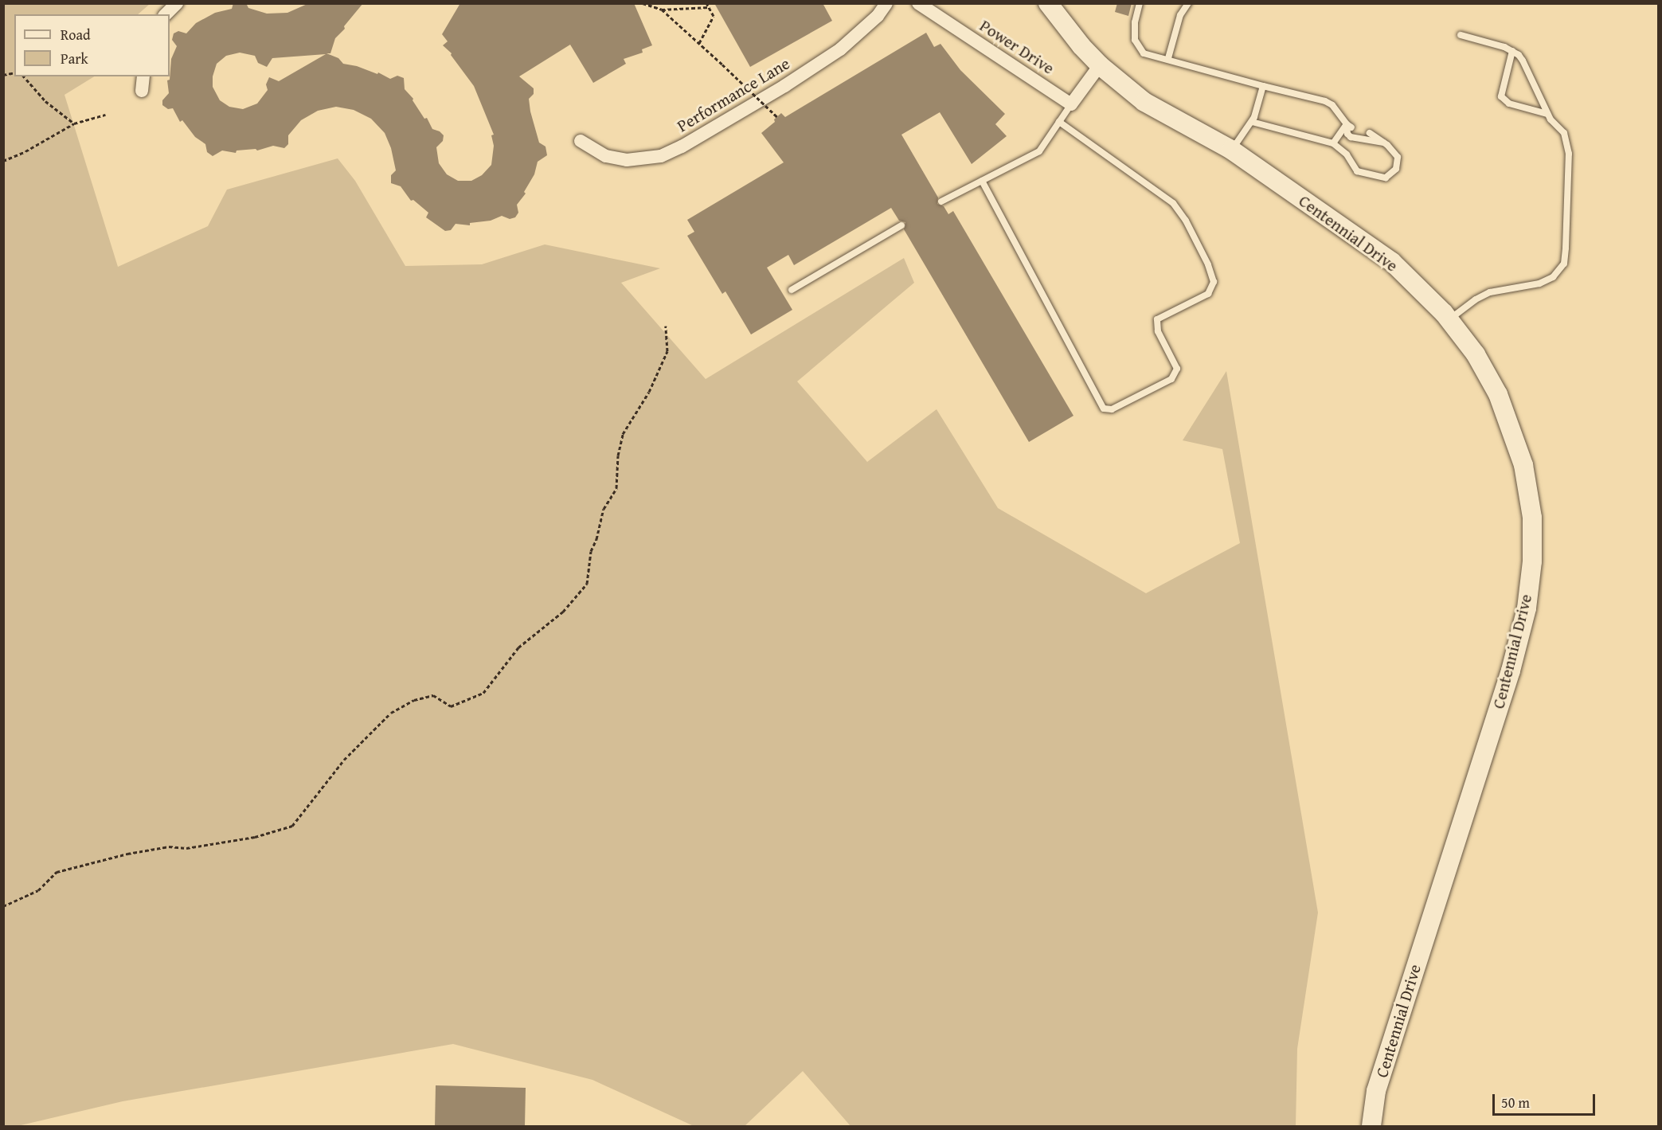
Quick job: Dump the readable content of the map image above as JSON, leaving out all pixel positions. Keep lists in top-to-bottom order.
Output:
{
  "streets": {
    "main road": ["Centennial Drive"],
    "street": ["Power Drive", "Performance Lane"]
  },
  "legend": ["Road", "Park"],
  "scale_bar": "50 m"
}
